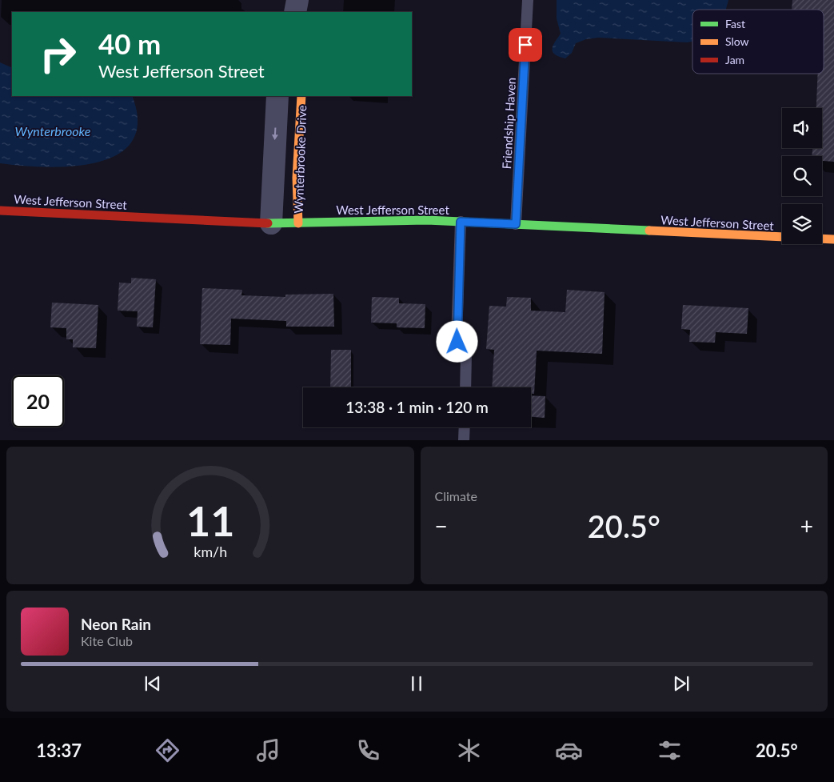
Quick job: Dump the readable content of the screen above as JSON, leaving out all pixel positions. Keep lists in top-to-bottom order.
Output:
{
  "streets": {
    "street": ["Wynterbrooke Drive", "West Jefferson Street"],
    "lane": ["Friendship Haven"]
  },
  "crossings": [
    ["Friendship Haven", "West Jefferson Street"],
    ["Wynterbrooke Drive", "West Jefferson Street"]
  ],
  "water": ["Wynterbrooke"],
  "legend": ["Fast", "Slow", "Jam"],
  "page": {
    "turn": ["40 m", "West Jefferson Street"],
    "limit": "20",
    "trip": "13:38 · 1 min · 120 m",
    "tile": "Climate",
    "heat": ["−", "20.5°", "+"],
    "song": ["Neon Rain", "Kite Club"],
    "tabs": ["13:37", "20.5°"],
    "gauge": ["11", "km/h"]
  }
}
